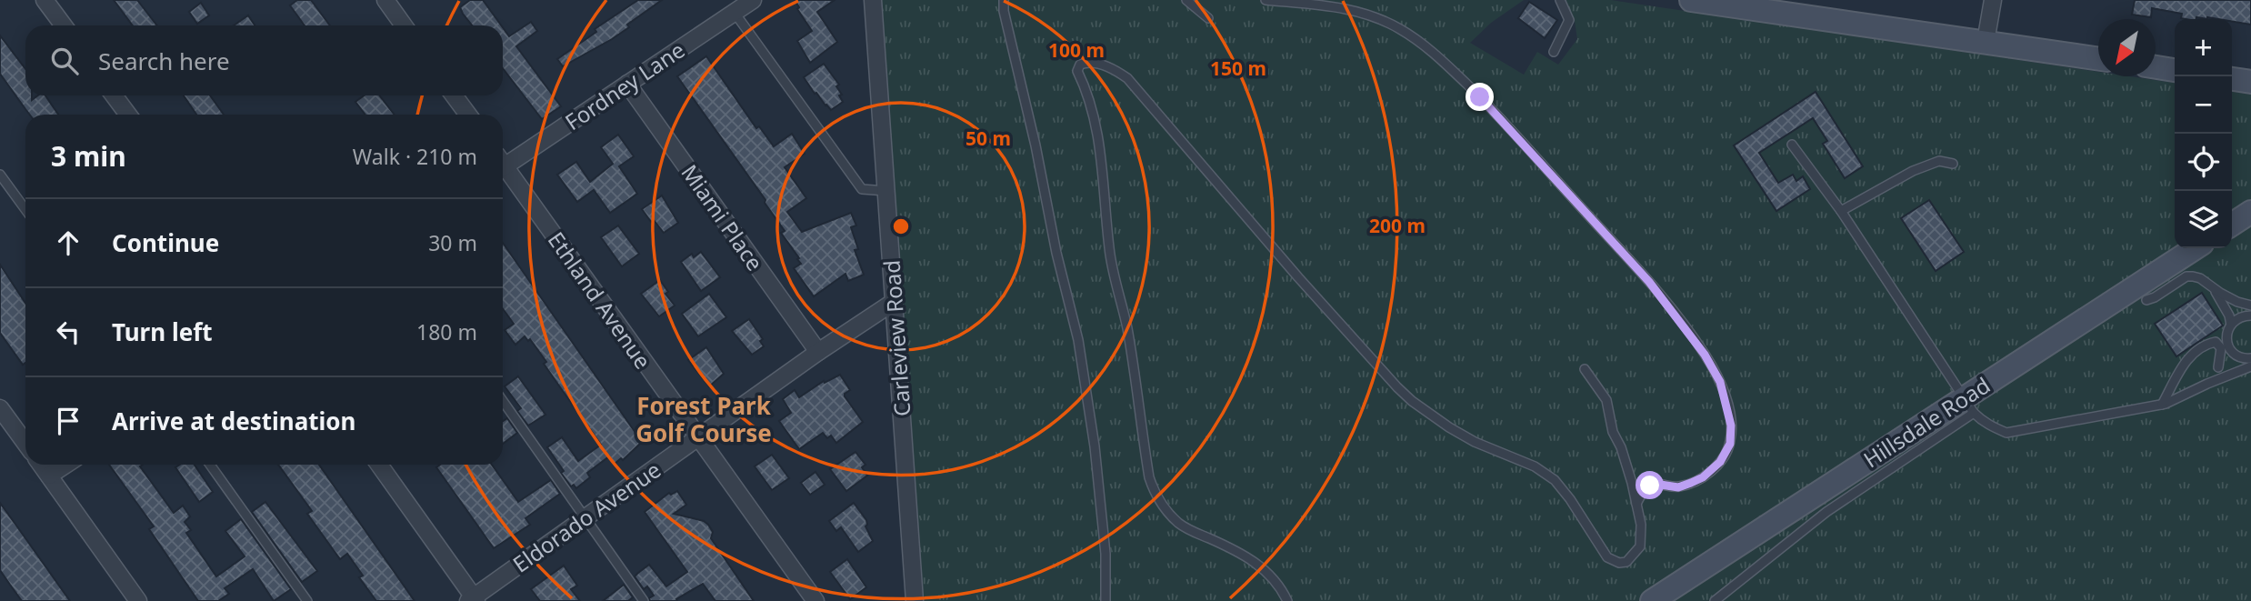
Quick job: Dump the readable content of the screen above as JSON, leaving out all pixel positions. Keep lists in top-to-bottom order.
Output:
{
  "streets": {
    "main road": ["Hillsdale Road"],
    "street": [
      "Fordney Lane",
      "Miami Place",
      "Ethland Avenue",
      "Carleview Road",
      "Eldorado Avenue"
    ]
  },
  "crossings": [
    ["Fordney Lane", "Miami Place"],
    ["Miami Place", "Eldorado Avenue"],
    ["Ethland Avenue", "Eldorado Avenue"],
    ["Carleview Road", "Eldorado Avenue"]
  ],
  "districts": ["Forest Park Golf Course"],
  "north": "bottom left",
  "page": {
    "map_buttons": ["+", "−"],
    "search": "Search here",
    "heading": ["3 min", "Walk · 210 m"],
    "list": [
      ["Continue", "30 m"],
      ["Turn left", "180 m"],
      "Arrive at destination"
    ]
  },
  "rings": [
    "100 m",
    "150 m",
    "50 m",
    "200 m"
  ]
}
